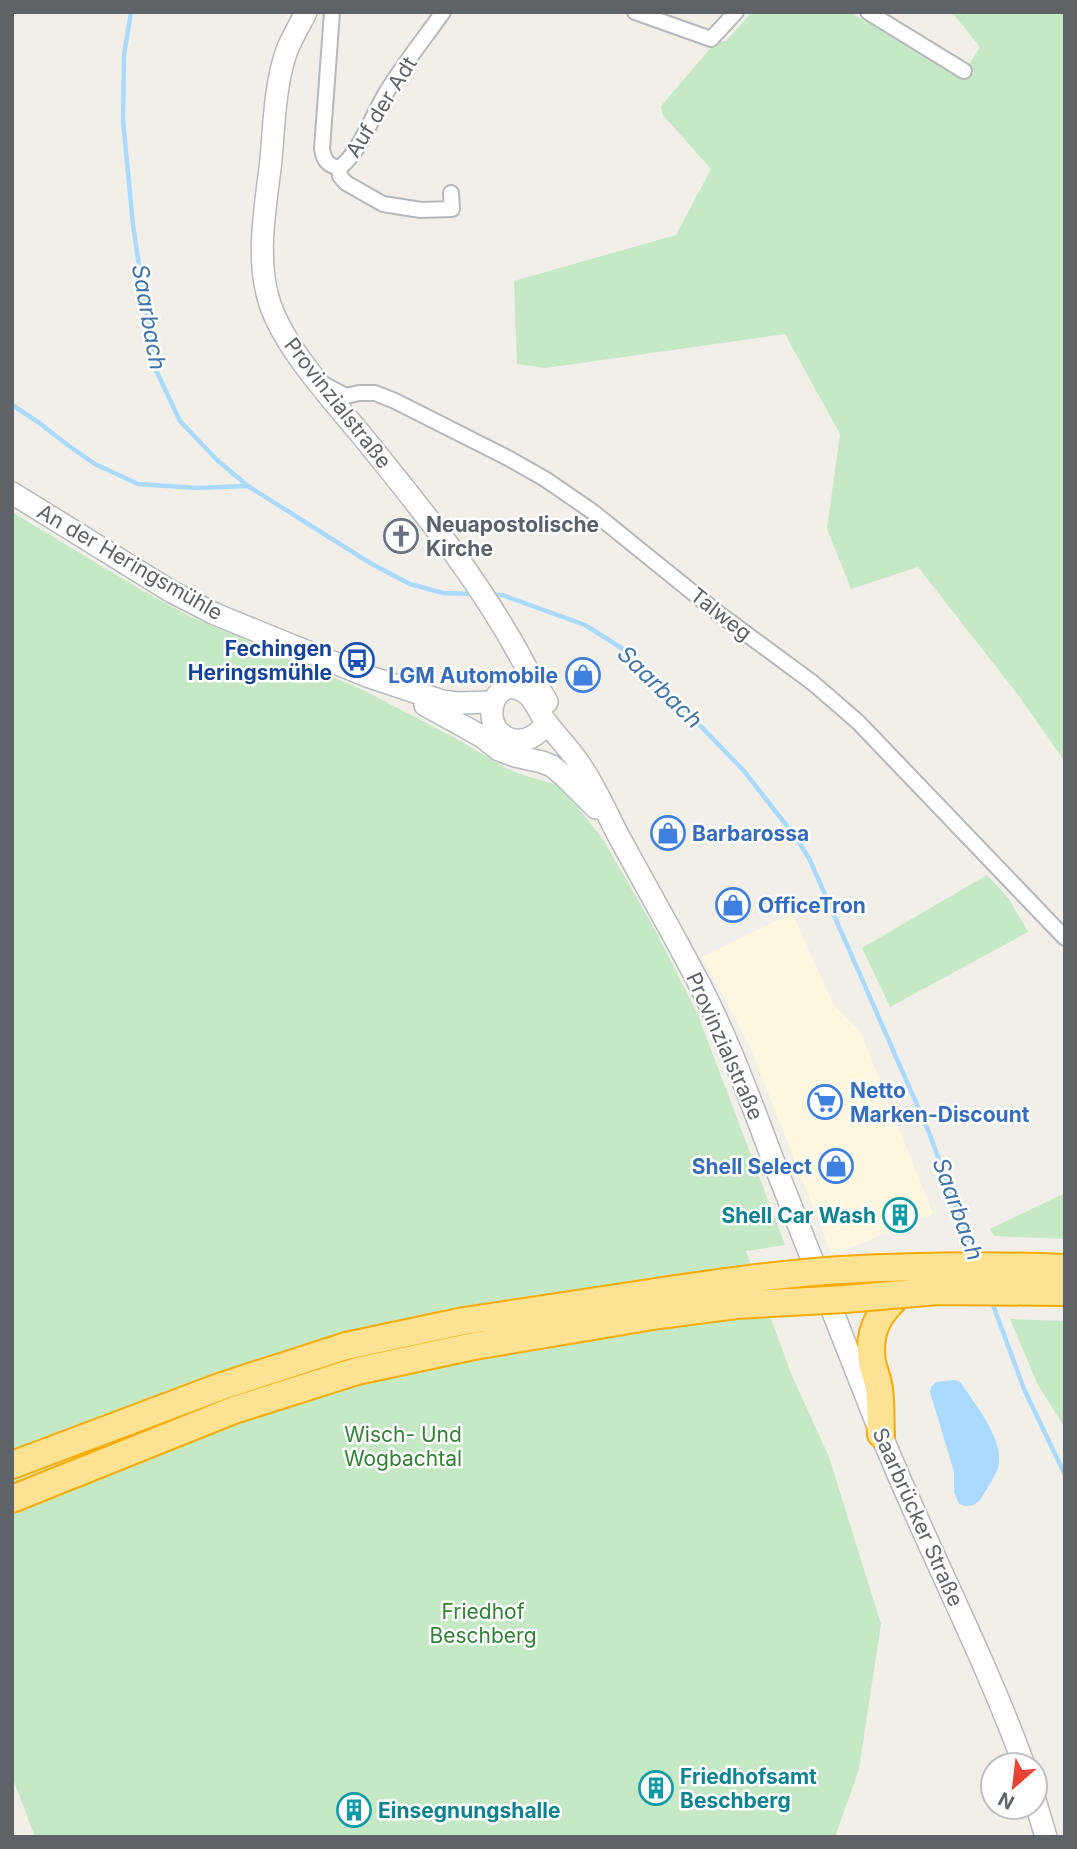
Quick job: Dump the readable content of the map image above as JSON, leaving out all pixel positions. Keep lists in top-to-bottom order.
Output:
{
  "streets": {
    "main road": ["Provinzialstraße", "An der Heringsmühle", "Saarbrücker Straße"],
    "street": ["Auf der Adt", "Talweg"]
  },
  "crossings": [
    ["Provinzialstraße", "An der Heringsmühle"],
    ["Provinzialstraße", "Talweg"],
    ["Provinzialstraße", "Saarbrücker Straße"]
  ],
  "water": ["Saarbach"],
  "parks": ["Wisch- Und Wogbachtal", "Friedhof Beschberg"],
  "places": {
    "church": ["Neuapostolische Kirche"],
    "bus stop": ["Fechingen Heringsmühle"],
    "shop": [
      "LGM Automobile",
      "Barbarossa",
      "OfficeTron",
      "Shell Select"
    ],
    "supermarket": ["Netto Marken-Discount"],
    "building": ["Shell Car Wash", "Friedhofsamt Beschberg", "Einsegnungshalle"]
  },
  "north": "bottom left"
}
